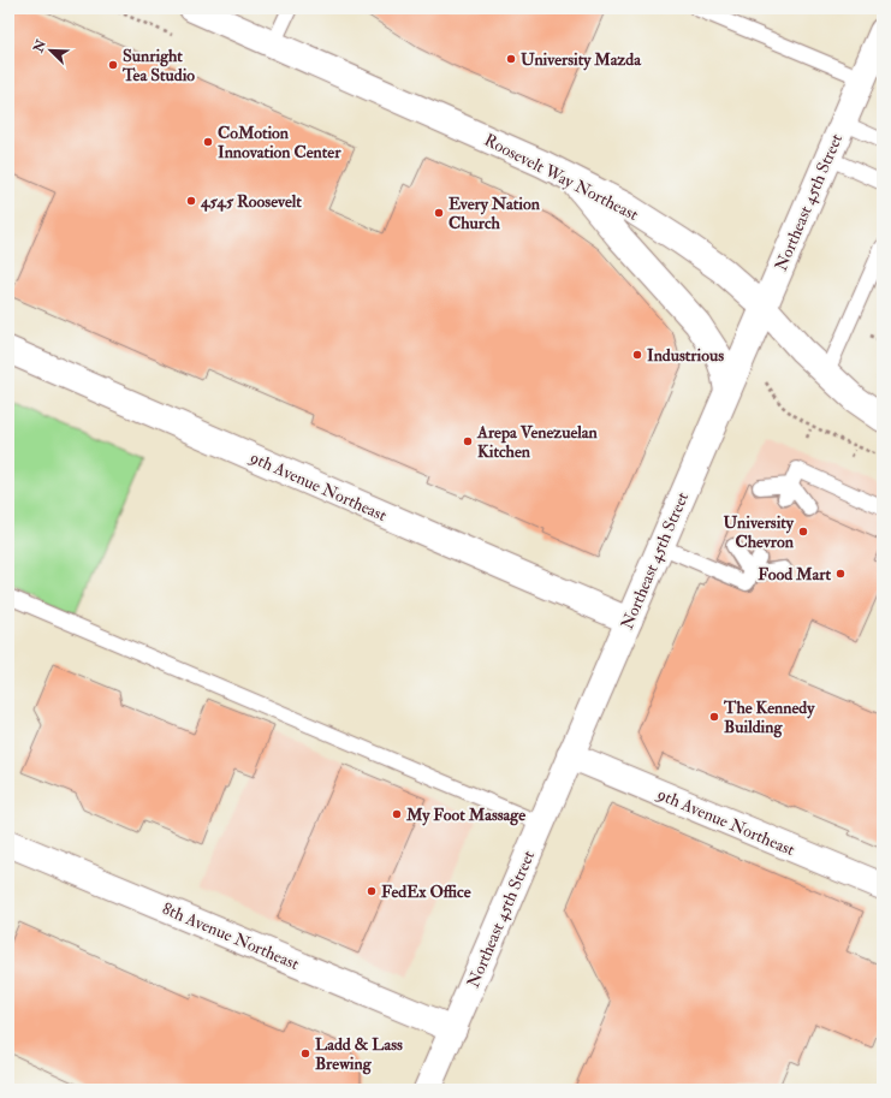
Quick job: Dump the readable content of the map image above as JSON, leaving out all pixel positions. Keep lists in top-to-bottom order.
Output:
{
  "streets": {
    "main road": [
      "Roosevelt Way Northeast",
      "Northeast 45th Street",
      "9th Avenue Northeast",
      "8th Avenue Northeast"
    ]
  },
  "crossings": [
    ["Roosevelt Way Northeast", "Northeast 45th Street"],
    ["Northeast 45th Street", "9th Avenue Northeast"],
    ["Northeast 45th Street", "8th Avenue Northeast"]
  ],
  "places": [
    "University Mazda",
    "Sunright Tea Studio",
    "CoMotion Innovation Center",
    "4545 Roosevelt",
    "Every Nation Church",
    "Industrious",
    "Arepa Venezuelan Kitchen",
    "University Chevron",
    "Food Mart",
    "The Kennedy Building",
    "My Foot Massage",
    "FedEx Office",
    "Ladd & Lass Brewing"
  ],
  "north": "top left"
}
